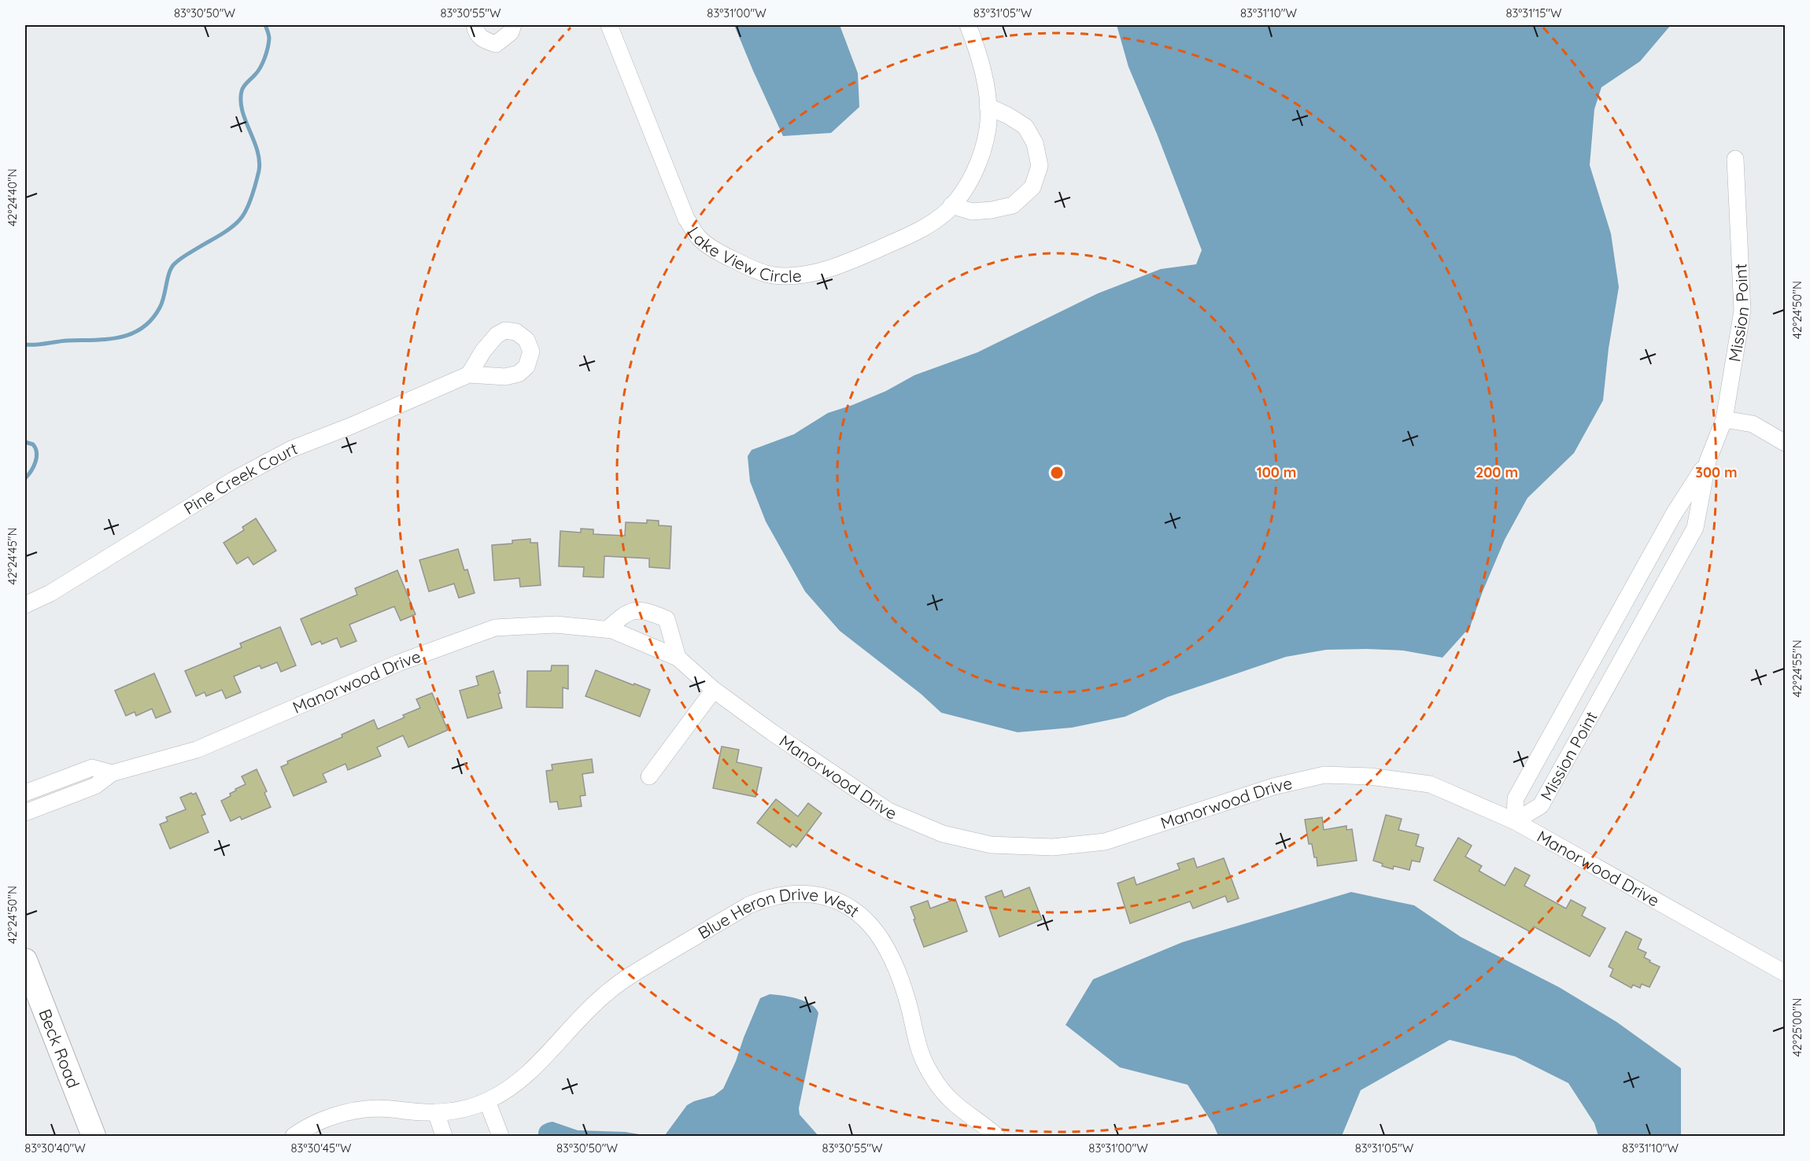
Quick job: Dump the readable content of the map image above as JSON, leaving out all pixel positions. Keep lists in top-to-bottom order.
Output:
{
  "streets": {
    "main road": ["Beck Road"],
    "street": [
      "Lake View Circle",
      "Mission Point",
      "Pine Creek Court",
      "Manorwood Drive",
      "Blue Heron Drive West"
    ]
  },
  "crossings": [
    ["Mission Point", "Manorwood Drive"]
  ],
  "coordinates": [
    "83°30'50\"W",
    "83°30'55\"W",
    "83°31'00\"W",
    "83°31'05\"W",
    "83°31'10\"W",
    "83°31'15\"W",
    "42°24'40\"N",
    "42°24'50\"N",
    "42°24'45\"N",
    "42°24'55\"N",
    "42°25'00\"N",
    "83°30'40\"W",
    "83°30'45\"W"
  ],
  "rings": ["100 m", "200 m", "300 m"]
}
